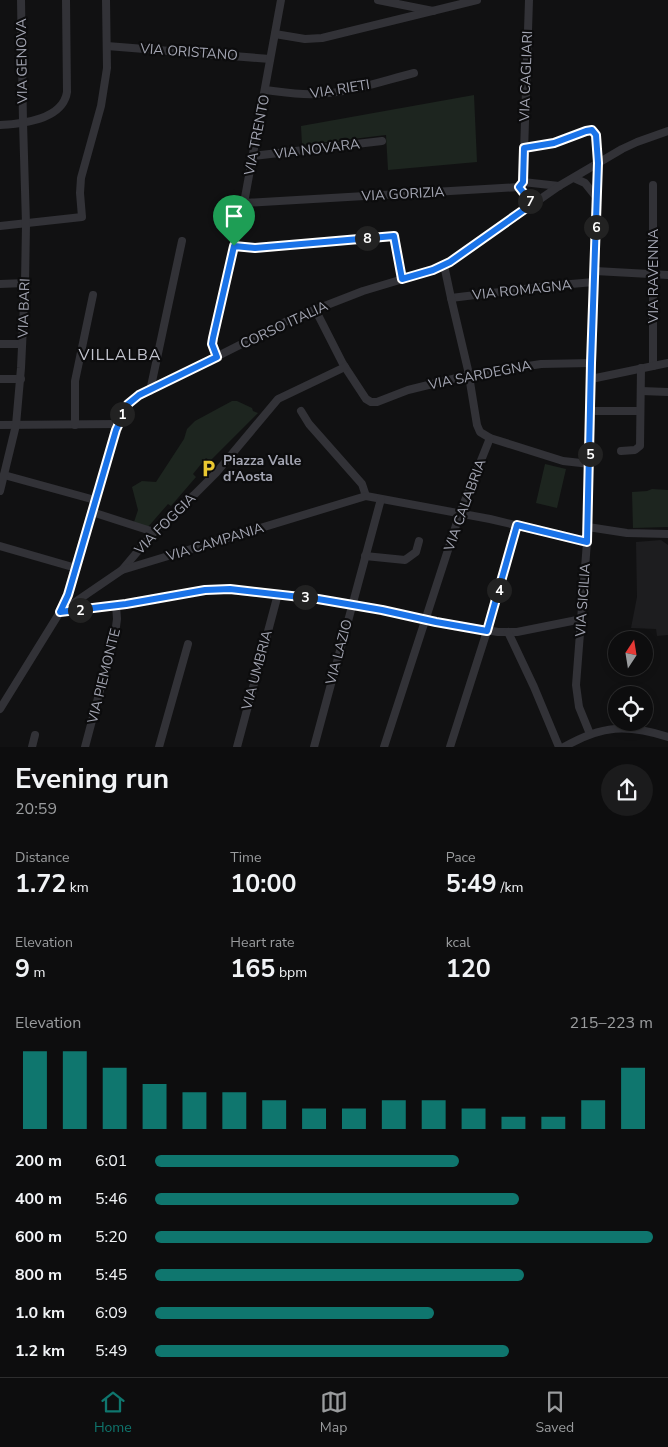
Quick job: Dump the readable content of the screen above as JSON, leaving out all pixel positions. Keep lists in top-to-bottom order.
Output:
{
  "streets": {
    "street": [
      "VIA ORISTANO",
      "VIA GENOVA",
      "VIA CAGLIARI",
      "VIA RIETI",
      "VIA TRENTO",
      "VIA NOVARA",
      "VIA GORIZIA",
      "VIA RAVENNA",
      "VIA ROMAGNA",
      "VIA BARI",
      "CORSO ITALIA",
      "VIA SARDEGNA",
      "VIA CALABRIA",
      "VIA FOGGIA",
      "VIA CAMPANIA",
      "VIA SICILIA",
      "VIA LAZIO",
      "VIA UMBRIA",
      "VIA PIEMONTE"
    ]
  },
  "crossings": [
    ["VIA ORISTANO", "VIA TRENTO"],
    ["VIA GENOVA", "VIA BARI"],
    ["VIA CAGLIARI", "VIA GORIZIA"],
    ["VIA CAGLIARI", "VIA SICILIA"],
    ["VIA RIETI", "VIA TRENTO"],
    ["VIA TRENTO", "VIA NOVARA"],
    ["VIA TRENTO", "VIA GORIZIA"],
    ["VIA TRENTO", "CORSO ITALIA"],
    ["VIA GORIZIA", "CORSO ITALIA"],
    ["VIA ROMAGNA", "VIA SICILIA"],
    ["CORSO ITALIA", "VIA CAMPANIA"],
    ["CORSO ITALIA", "VIA SICILIA"],
    ["VIA SARDEGNA", "VIA FOGGIA"],
    ["VIA SARDEGNA", "VIA SICILIA"],
    ["VIA CALABRIA", "VIA CAMPANIA"],
    ["VIA FOGGIA", "VIA CAMPANIA"],
    ["VIA CAMPANIA", "VIA SICILIA"],
    ["VIA CAMPANIA", "VIA LAZIO"]
  ],
  "districts": ["VILLALBA"],
  "places": {
    "parking": ["Piazza Valle d'Aosta"]
  },
  "north": "top",
  "page": {
    "pins": [
      "7",
      "6",
      "8",
      "1",
      "5",
      "4",
      "3",
      "2"
    ],
    "heading": ["Evening run", "20:59"],
    "stats": [
      ["Distance", "1.72 km"],
      ["Time", "10:00"],
      ["Pace", "5:49 /km"],
      ["Elevation", "9 m"],
      ["Heart rate", "165 bpm"],
      ["kcal", "120"]
    ],
    "chart": ["Elevation", "215–223 m"],
    "list": [
      {
        "name": "200 m",
        "note": "6:01"
      },
      {
        "name": "400 m",
        "note": "5:46"
      },
      {
        "name": "600 m",
        "note": "5:20"
      },
      {
        "name": "800 m",
        "note": "5:45"
      },
      {
        "name": "1.0 km",
        "note": "6:09"
      },
      {
        "name": "1.2 km",
        "note": "5:49"
      }
    ],
    "tabs": ["Home", "Map", "Saved"]
  }
}
